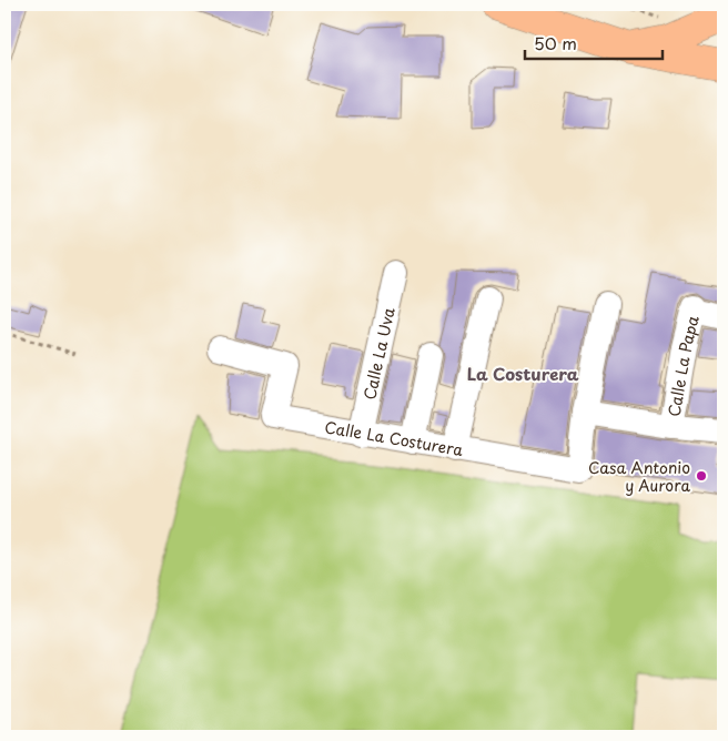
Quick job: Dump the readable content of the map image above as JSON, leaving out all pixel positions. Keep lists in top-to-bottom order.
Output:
{
  "streets": {
    "street": ["Calle La Uva", "Calle La Papa", "Calle La Costurera"]
  },
  "crossings": [
    ["Calle La Uva", "Calle La Costurera"]
  ],
  "districts": ["La Costurera"],
  "places": ["Casa Antonio y Aurora"],
  "scale_bar": "50 m"
}
